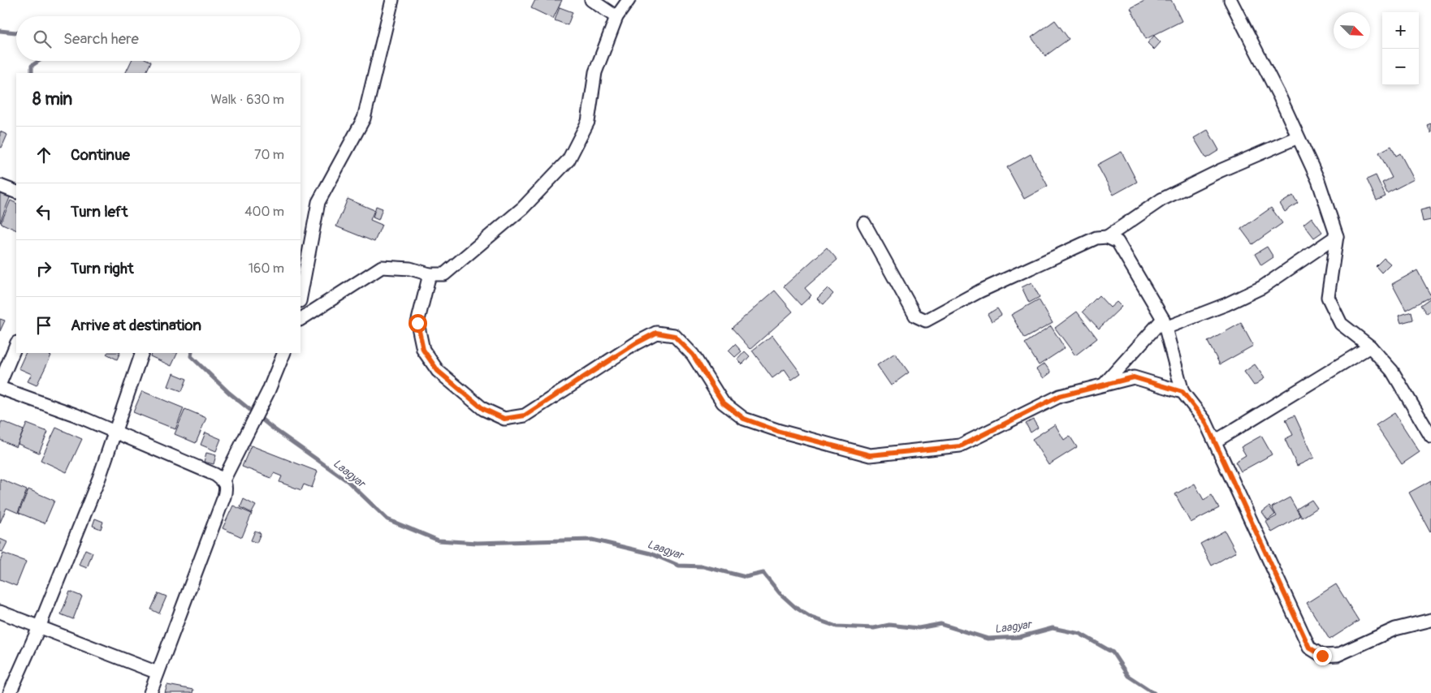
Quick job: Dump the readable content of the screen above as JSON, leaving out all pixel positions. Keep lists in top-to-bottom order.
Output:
{
  "water": ["Laagyar"],
  "north": "bottom right",
  "page": {
    "map_buttons": ["+", "−"],
    "search": "Search here",
    "heading": ["8 min", "Walk · 630 m"],
    "list": [
      ["Continue", "70 m"],
      ["Turn left", "400 m"],
      ["Turn right", "160 m"],
      "Arrive at destination"
    ]
  }
}
